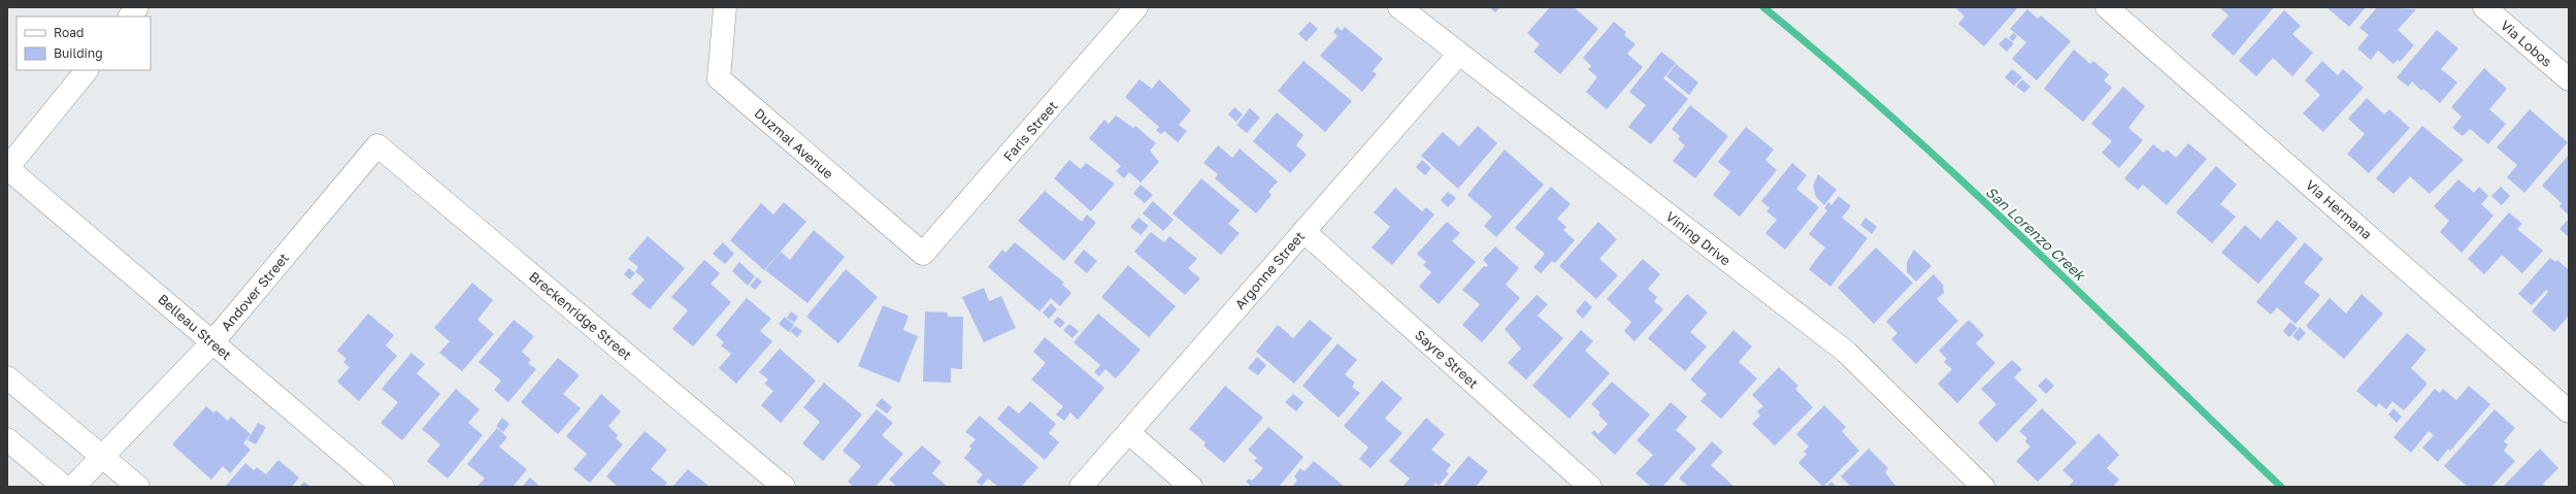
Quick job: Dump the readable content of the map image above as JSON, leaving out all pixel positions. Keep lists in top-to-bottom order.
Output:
{
  "streets": {
    "street": [
      "Via Lobos",
      "Faris Street",
      "Duzmal Avenue",
      "Via Hermana",
      "Vining Drive",
      "Argonne Street",
      "Andover Street",
      "Breckenridge Street",
      "Belleau Street",
      "Sayre Street"
    ]
  },
  "crossings": [
    ["Faris Street", "Duzmal Avenue"],
    ["Vining Drive", "Argonne Street"],
    ["Argonne Street", "Sayre Street"],
    ["Andover Street", "Breckenridge Street"],
    ["Andover Street", "Belleau Street"]
  ],
  "water": ["San Lorenzo Creek"],
  "legend": ["Road", "Building"]
}
